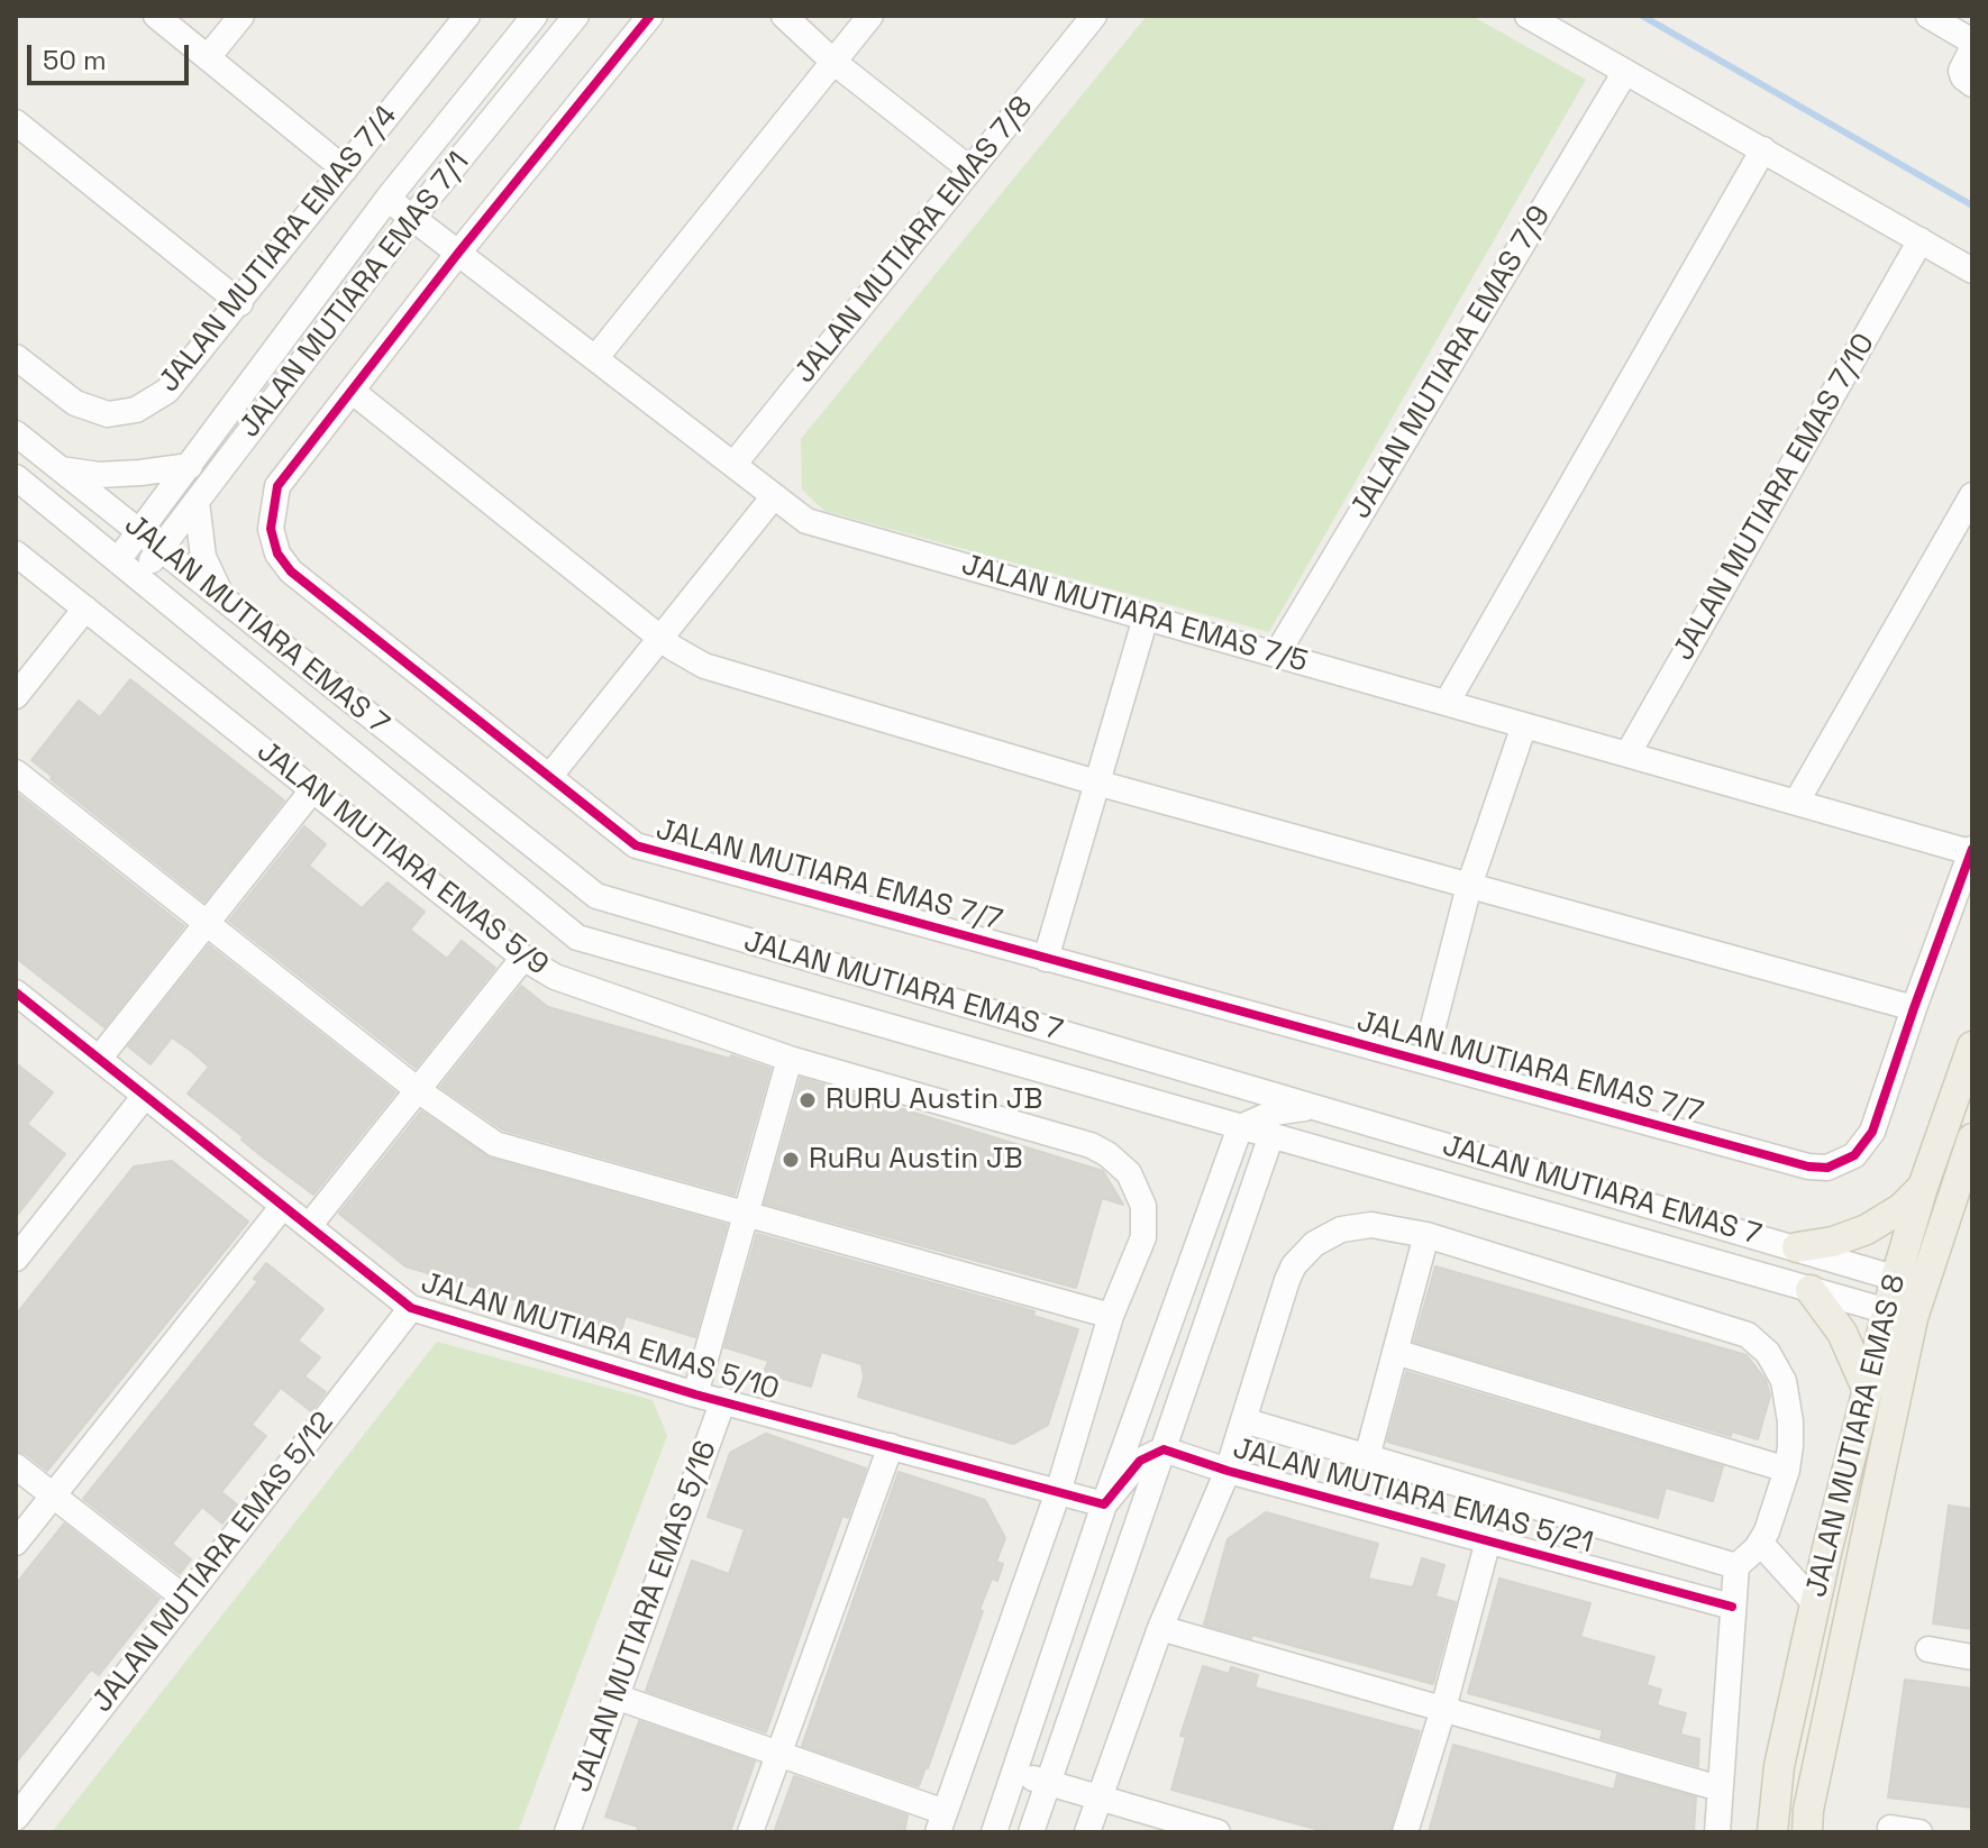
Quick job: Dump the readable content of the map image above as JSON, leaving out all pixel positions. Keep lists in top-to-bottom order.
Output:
{
  "streets": {
    "main road": ["JALAN MUTIARA EMAS 8"],
    "street": [
      "JALAN MUTIARA EMAS 7/8",
      "JALAN MUTIARA EMAS 7/4",
      "JALAN MUTIARA EMAS 7/1",
      "JALAN MUTIARA EMAS 7/9",
      "JALAN MUTIARA EMAS 7/10",
      "JALAN MUTIARA EMAS 7/5",
      "JALAN MUTIARA EMAS 7",
      "JALAN MUTIARA EMAS 5/9",
      "JALAN MUTIARA EMAS 7/7",
      "JALAN MUTIARA EMAS 5/10",
      "JALAN MUTIARA EMAS 5/21",
      "JALAN MUTIARA EMAS 5/12",
      "JALAN MUTIARA EMAS 5/16"
    ]
  },
  "crossings": [
    ["JALAN MUTIARA EMAS 7/8", "JALAN MUTIARA EMAS 7/5"],
    ["JALAN MUTIARA EMAS 7/1", "JALAN MUTIARA EMAS 7/5"],
    ["JALAN MUTIARA EMAS 7/1", "JALAN MUTIARA EMAS 7"],
    ["JALAN MUTIARA EMAS 7/9", "JALAN MUTIARA EMAS 7/5"],
    ["JALAN MUTIARA EMAS 7/10", "JALAN MUTIARA EMAS 7/5"],
    ["JALAN MUTIARA EMAS 7/5", "JALAN MUTIARA EMAS 7/7"],
    ["JALAN MUTIARA EMAS 7", "JALAN MUTIARA EMAS 8"],
    ["JALAN MUTIARA EMAS 5/9", "JALAN MUTIARA EMAS 5/10"],
    ["JALAN MUTIARA EMAS 5/10", "JALAN MUTIARA EMAS 5/12"],
    ["JALAN MUTIARA EMAS 5/10", "JALAN MUTIARA EMAS 5/16"]
  ],
  "places": ["RURU Austin JB", "RuRu Austin JB"],
  "scale_bar": "50 m"
}
